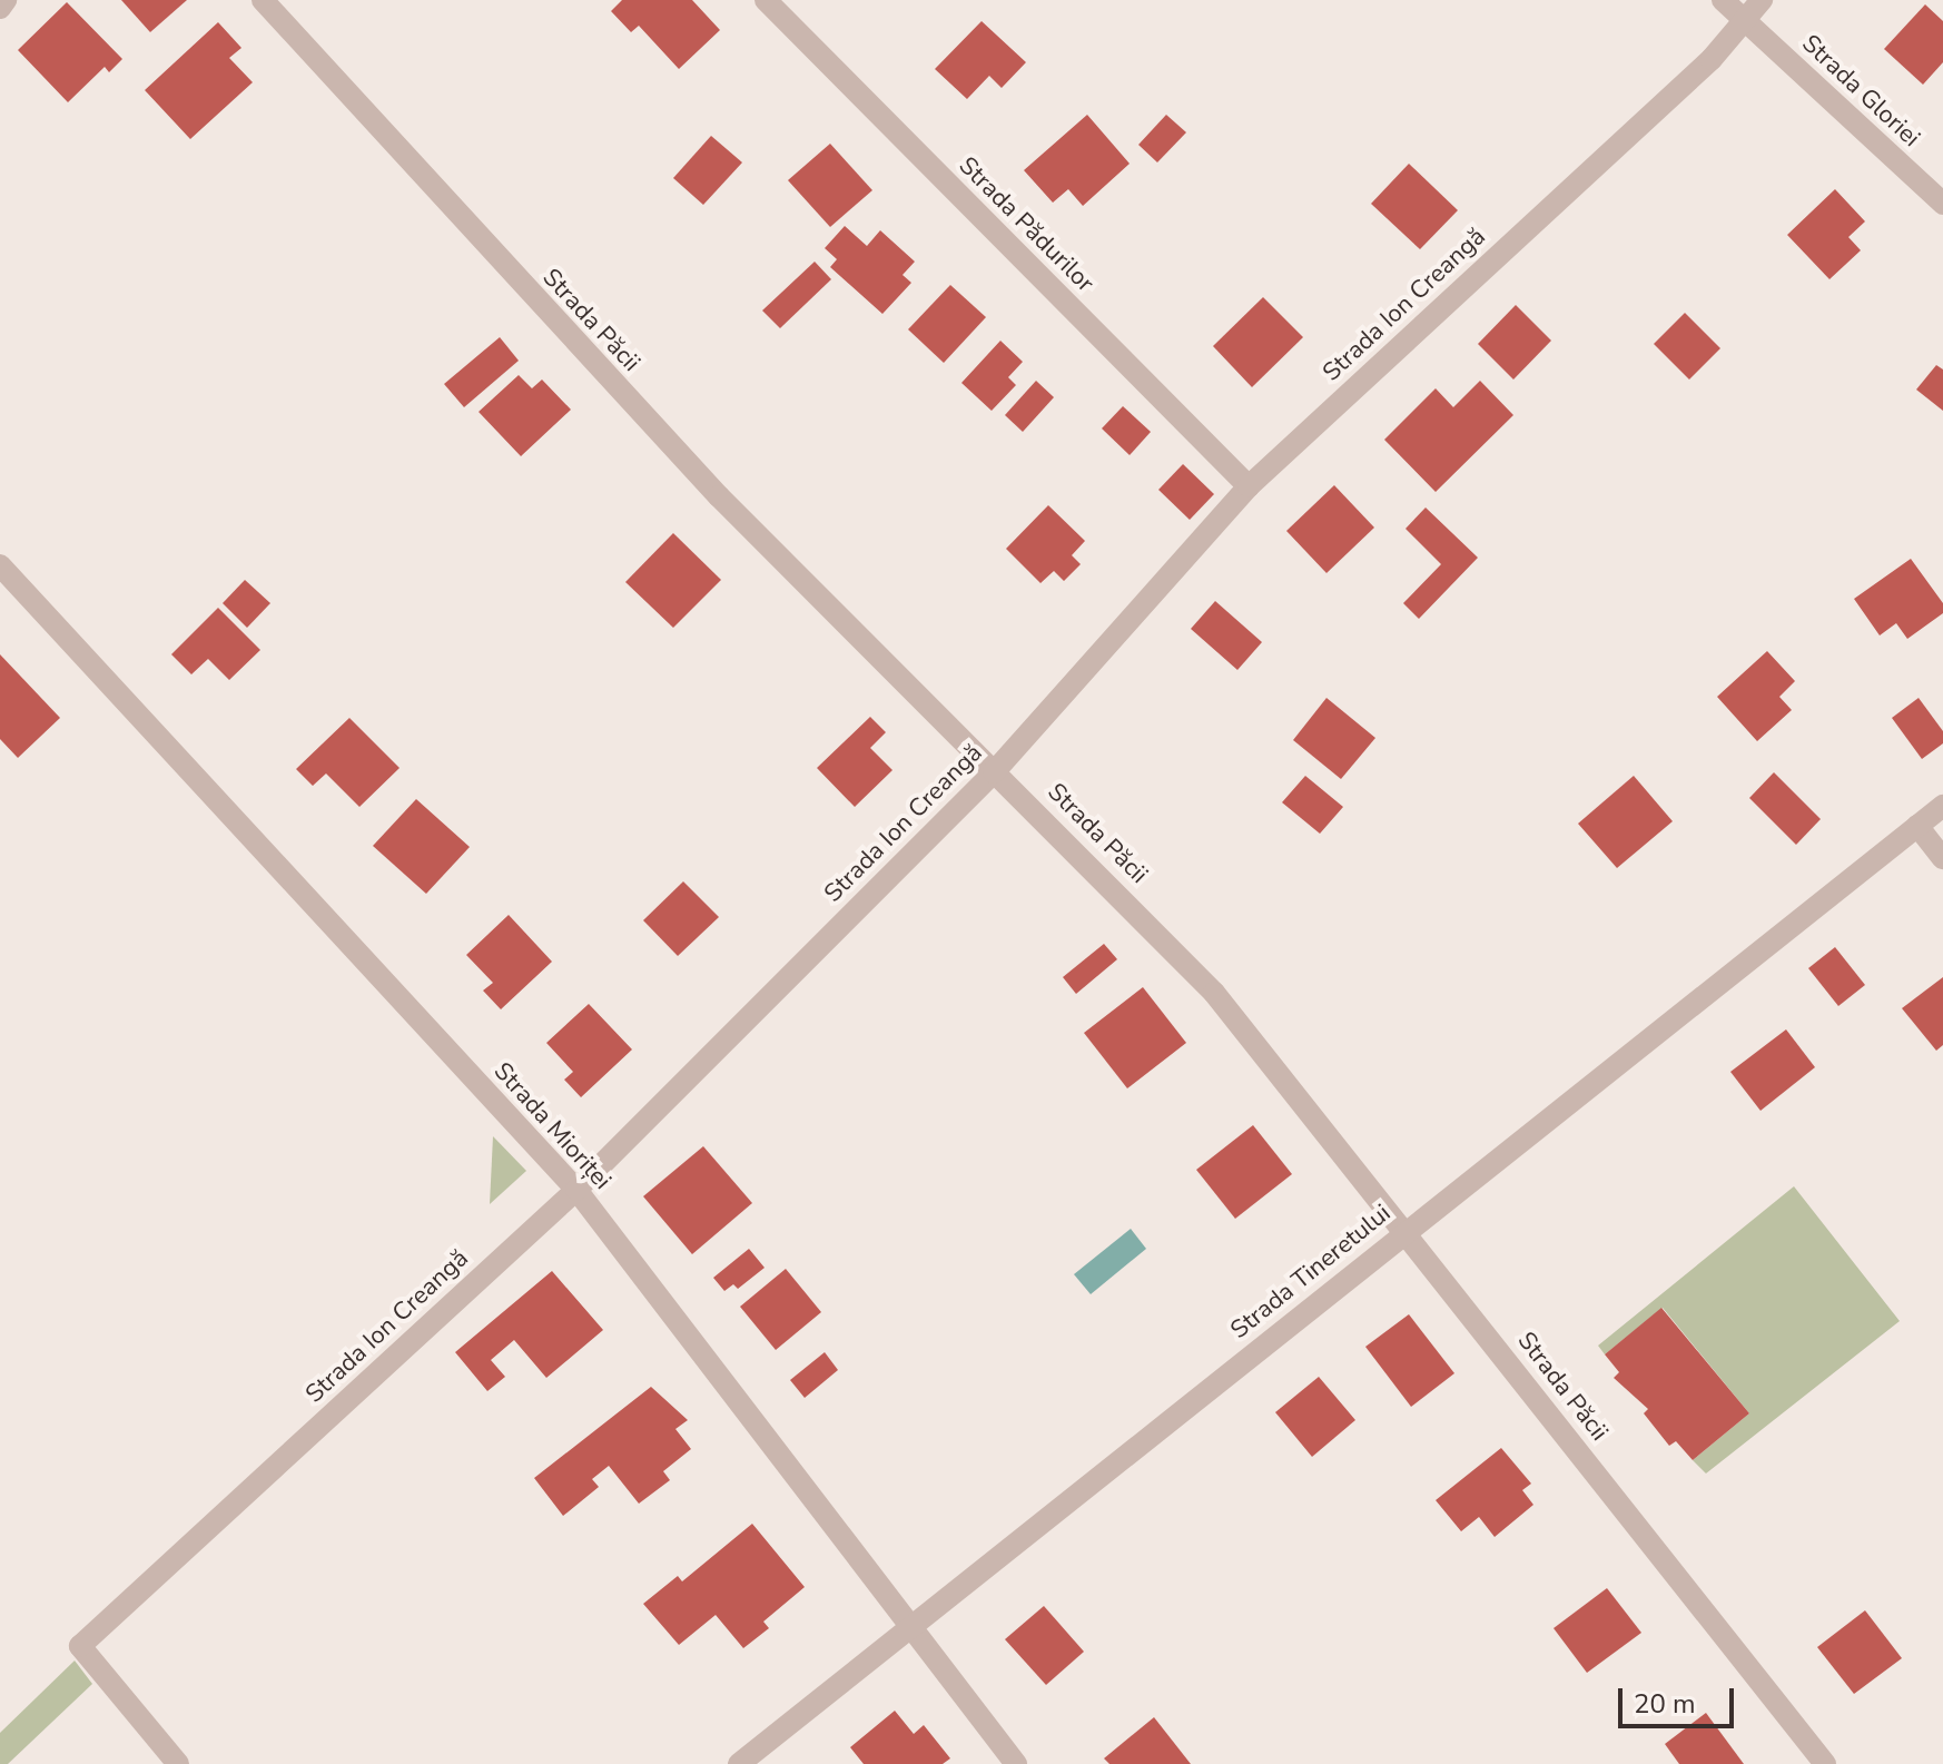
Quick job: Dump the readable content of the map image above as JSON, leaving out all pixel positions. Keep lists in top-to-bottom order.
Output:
{
  "streets": {
    "street": [
      "Strada Gloriei",
      "Strada Pădurilor",
      "Strada Ion Creangă",
      "Strada Păcii",
      "Strada Mioriței",
      "Strada Tineretului"
    ]
  },
  "crossings": [
    ["Strada Gloriei", "Strada Ion Creangă"],
    ["Strada Pădurilor", "Strada Ion Creangă"],
    ["Strada Ion Creangă", "Strada Păcii"],
    ["Strada Ion Creangă", "Strada Mioriței"],
    ["Strada Păcii", "Strada Tineretului"],
    ["Strada Mioriței", "Strada Tineretului"]
  ],
  "scale_bar": "20 m"
}
